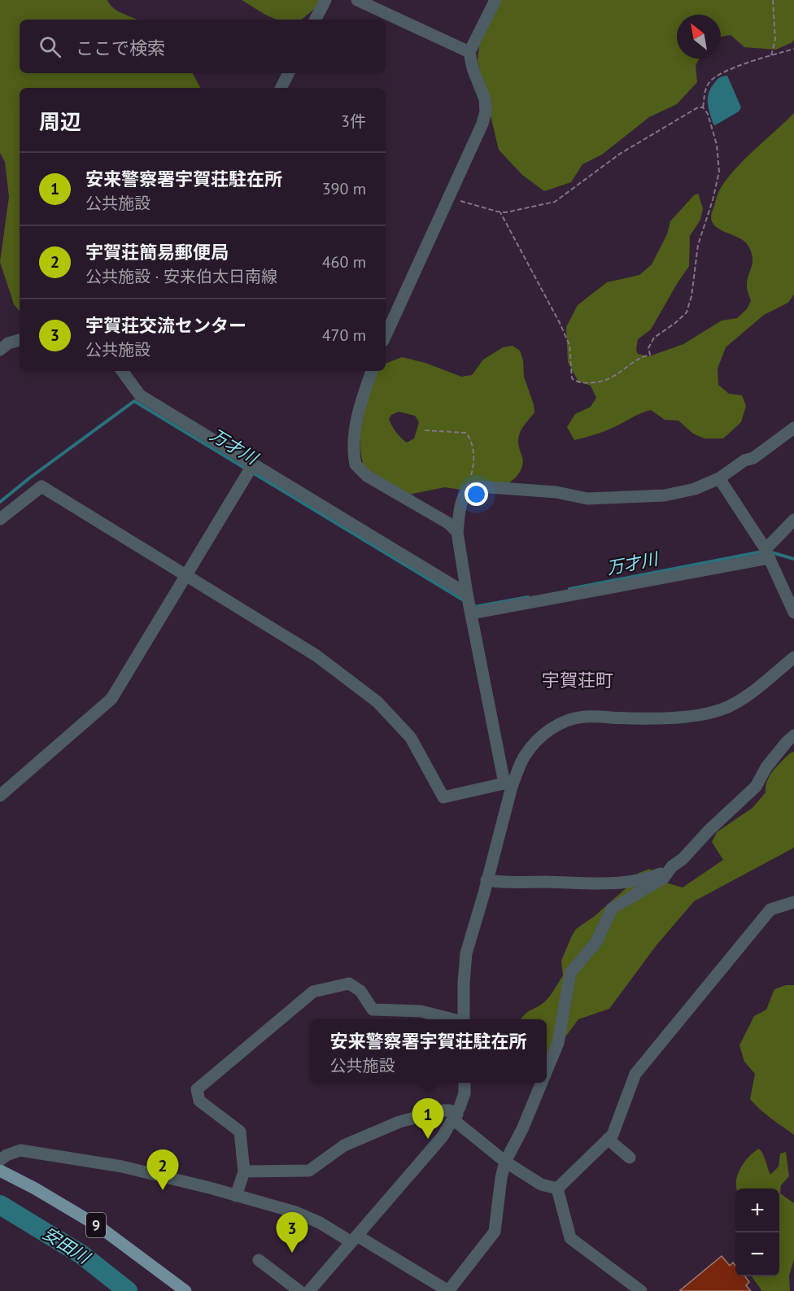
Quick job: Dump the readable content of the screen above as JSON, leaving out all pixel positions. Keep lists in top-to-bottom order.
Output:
{
  "streets": {
    "main road": ["9"]
  },
  "districts": ["宇賀荘町"],
  "water": ["万才川", "安田川"],
  "north": "top left",
  "page": {
    "search": "ここで検索",
    "heading": ["周辺", "3件"],
    "list": [
      {
        "mark": "1",
        "name": "安来警察署宇賀荘駐在所",
        "note": "公共施設",
        "value": "390 m"
      },
      {
        "mark": "2",
        "name": "宇賀荘簡易郵便局",
        "note": "公共施設 · 安来伯太日南線",
        "value": "460 m"
      },
      {
        "mark": "3",
        "name": "宇賀荘交流センター",
        "note": "公共施設",
        "value": "470 m"
      }
    ],
    "popup": ["安来警察署宇賀荘駐在所", "公共施設"],
    "pins": ["1", "2", "3"],
    "map_buttons": ["+", "−"]
  }
}
